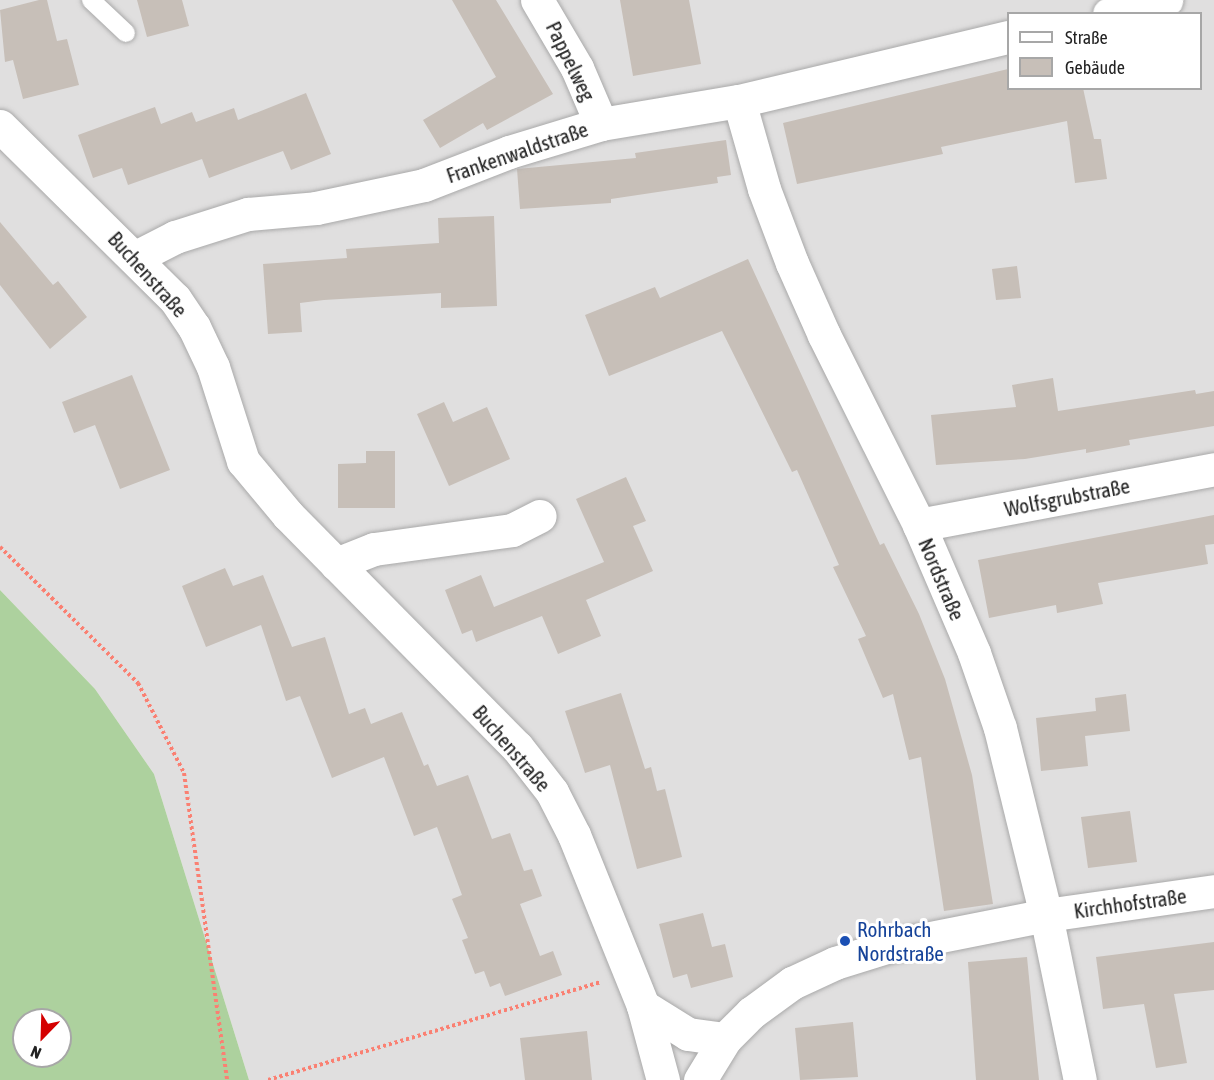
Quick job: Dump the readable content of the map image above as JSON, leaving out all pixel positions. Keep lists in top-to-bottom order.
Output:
{
  "streets": {
    "street": [
      "Pappelweg",
      "Frankenwaldstraße",
      "Buchenstraße",
      "Wolfsgrubstraße",
      "Nordstraße",
      "Kirchhofstraße"
    ]
  },
  "crossings": [
    ["Pappelweg", "Frankenwaldstraße"],
    ["Frankenwaldstraße", "Buchenstraße"],
    ["Frankenwaldstraße", "Nordstraße"],
    ["Wolfsgrubstraße", "Nordstraße"],
    ["Nordstraße", "Kirchhofstraße"]
  ],
  "places": ["Rohrbach Nordstraße"],
  "legend": ["Straße", "Gebäude"],
  "north": "bottom left"
}
